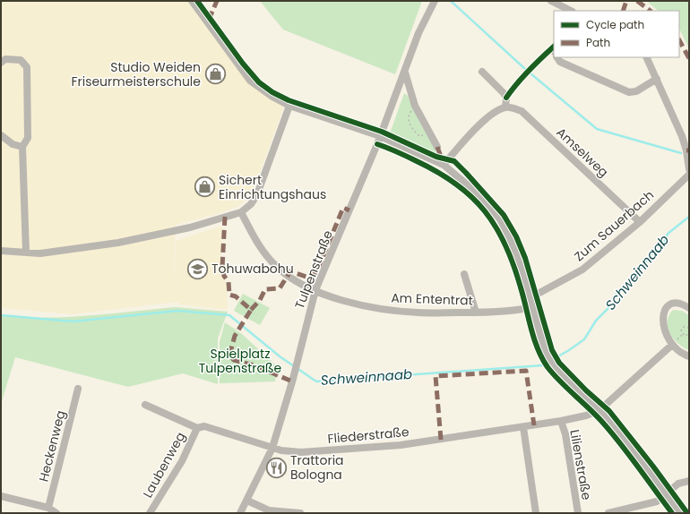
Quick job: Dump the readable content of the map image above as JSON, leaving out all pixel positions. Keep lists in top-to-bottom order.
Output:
{
  "streets": {
    "street": [
      "Amselweg",
      "Zum Sauerbach",
      "Tulpenstraße",
      "Am Ententrat",
      "Fliederstraße",
      "Heckenweg",
      "Laubenweg",
      "Lilienstraße"
    ]
  },
  "crossings": [
    ["Amselweg", "Zum Sauerbach"],
    ["Tulpenstraße", "Am Ententrat"],
    ["Tulpenstraße", "Fliederstraße"],
    ["Fliederstraße", "Laubenweg"],
    ["Fliederstraße", "Lilienstraße"]
  ],
  "water": ["Schweinnaab"],
  "parks": ["Spielplatz Tulpenstraße"],
  "places": {
    "shop": ["Studio Weiden Friseurmeisterschule", "Sichert Einrichtungshaus"],
    "school or university": ["Tohuwabohu"],
    "restaurant": ["Trattoria Bologna"]
  },
  "legend": ["Cycle path", "Path"]
}
